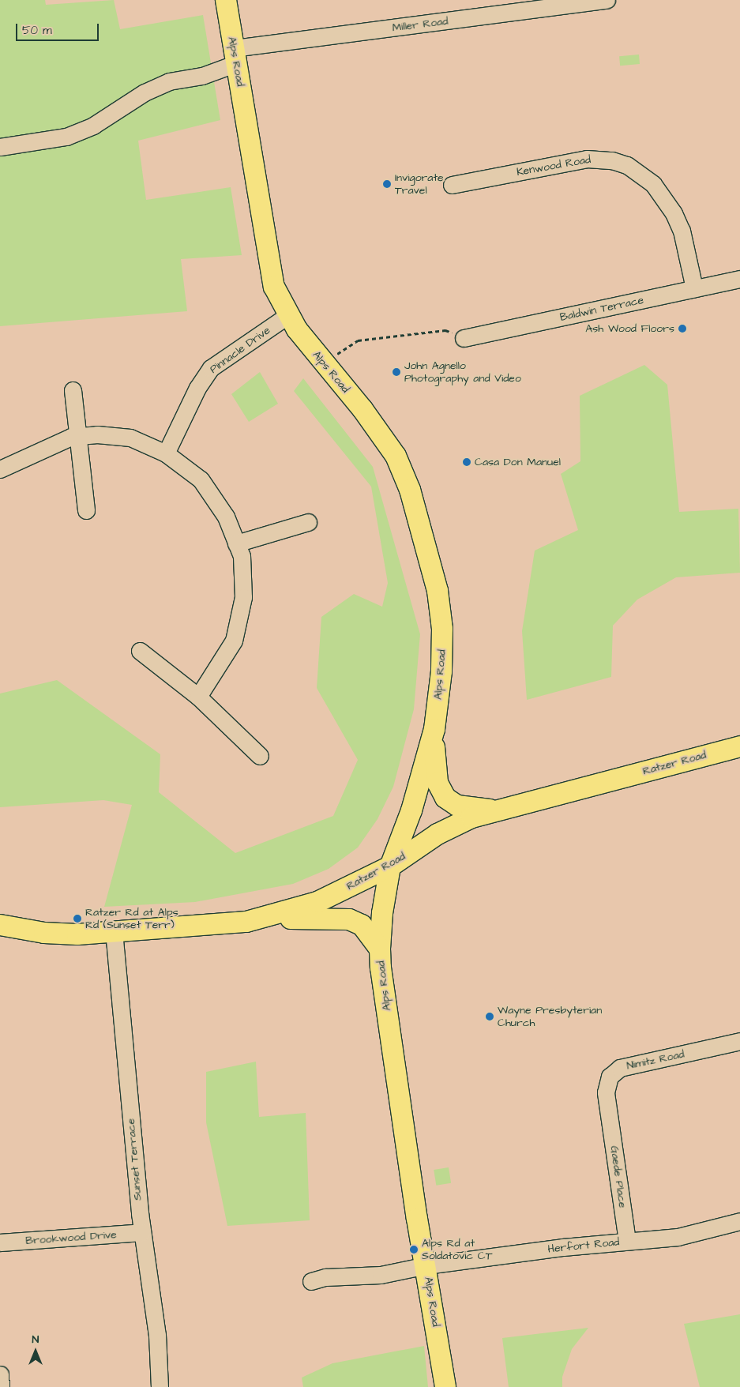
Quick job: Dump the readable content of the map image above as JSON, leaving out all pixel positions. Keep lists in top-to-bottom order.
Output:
{
  "streets": {
    "main road": ["Alps Road", "Ratzer Road"],
    "street": [
      "Miller Road",
      "Kenwood Road",
      "Baldwin Terrace",
      "Pinnacle Drive",
      "Nimitz Road",
      "Sunset Terrace",
      "Gaede Place",
      "Brookwood Drive",
      "Herfort Road"
    ]
  },
  "crossings": [
    ["Miller Road", "Alps Road"],
    ["Alps Road", "Pinnacle Drive"],
    ["Alps Road", "Ratzer Road"],
    ["Alps Road", "Herfort Road"],
    ["Kenwood Road", "Baldwin Terrace"],
    ["Ratzer Road", "Sunset Terrace"],
    ["Nimitz Road", "Gaede Place"],
    ["Sunset Terrace", "Brookwood Drive"],
    ["Gaede Place", "Herfort Road"]
  ],
  "places": [
    "Invigorate Travel",
    "Ash Wood Floors",
    "John Agnello Photography and Video",
    "Casa Don Manuel",
    "Ratzer Rd at Alps Rd (Sunset Terr)",
    "Wayne Presbyterian Church",
    "Alps Rd at Soldatovic CT"
  ],
  "scale_bar": "50 m",
  "north": "top"
}
